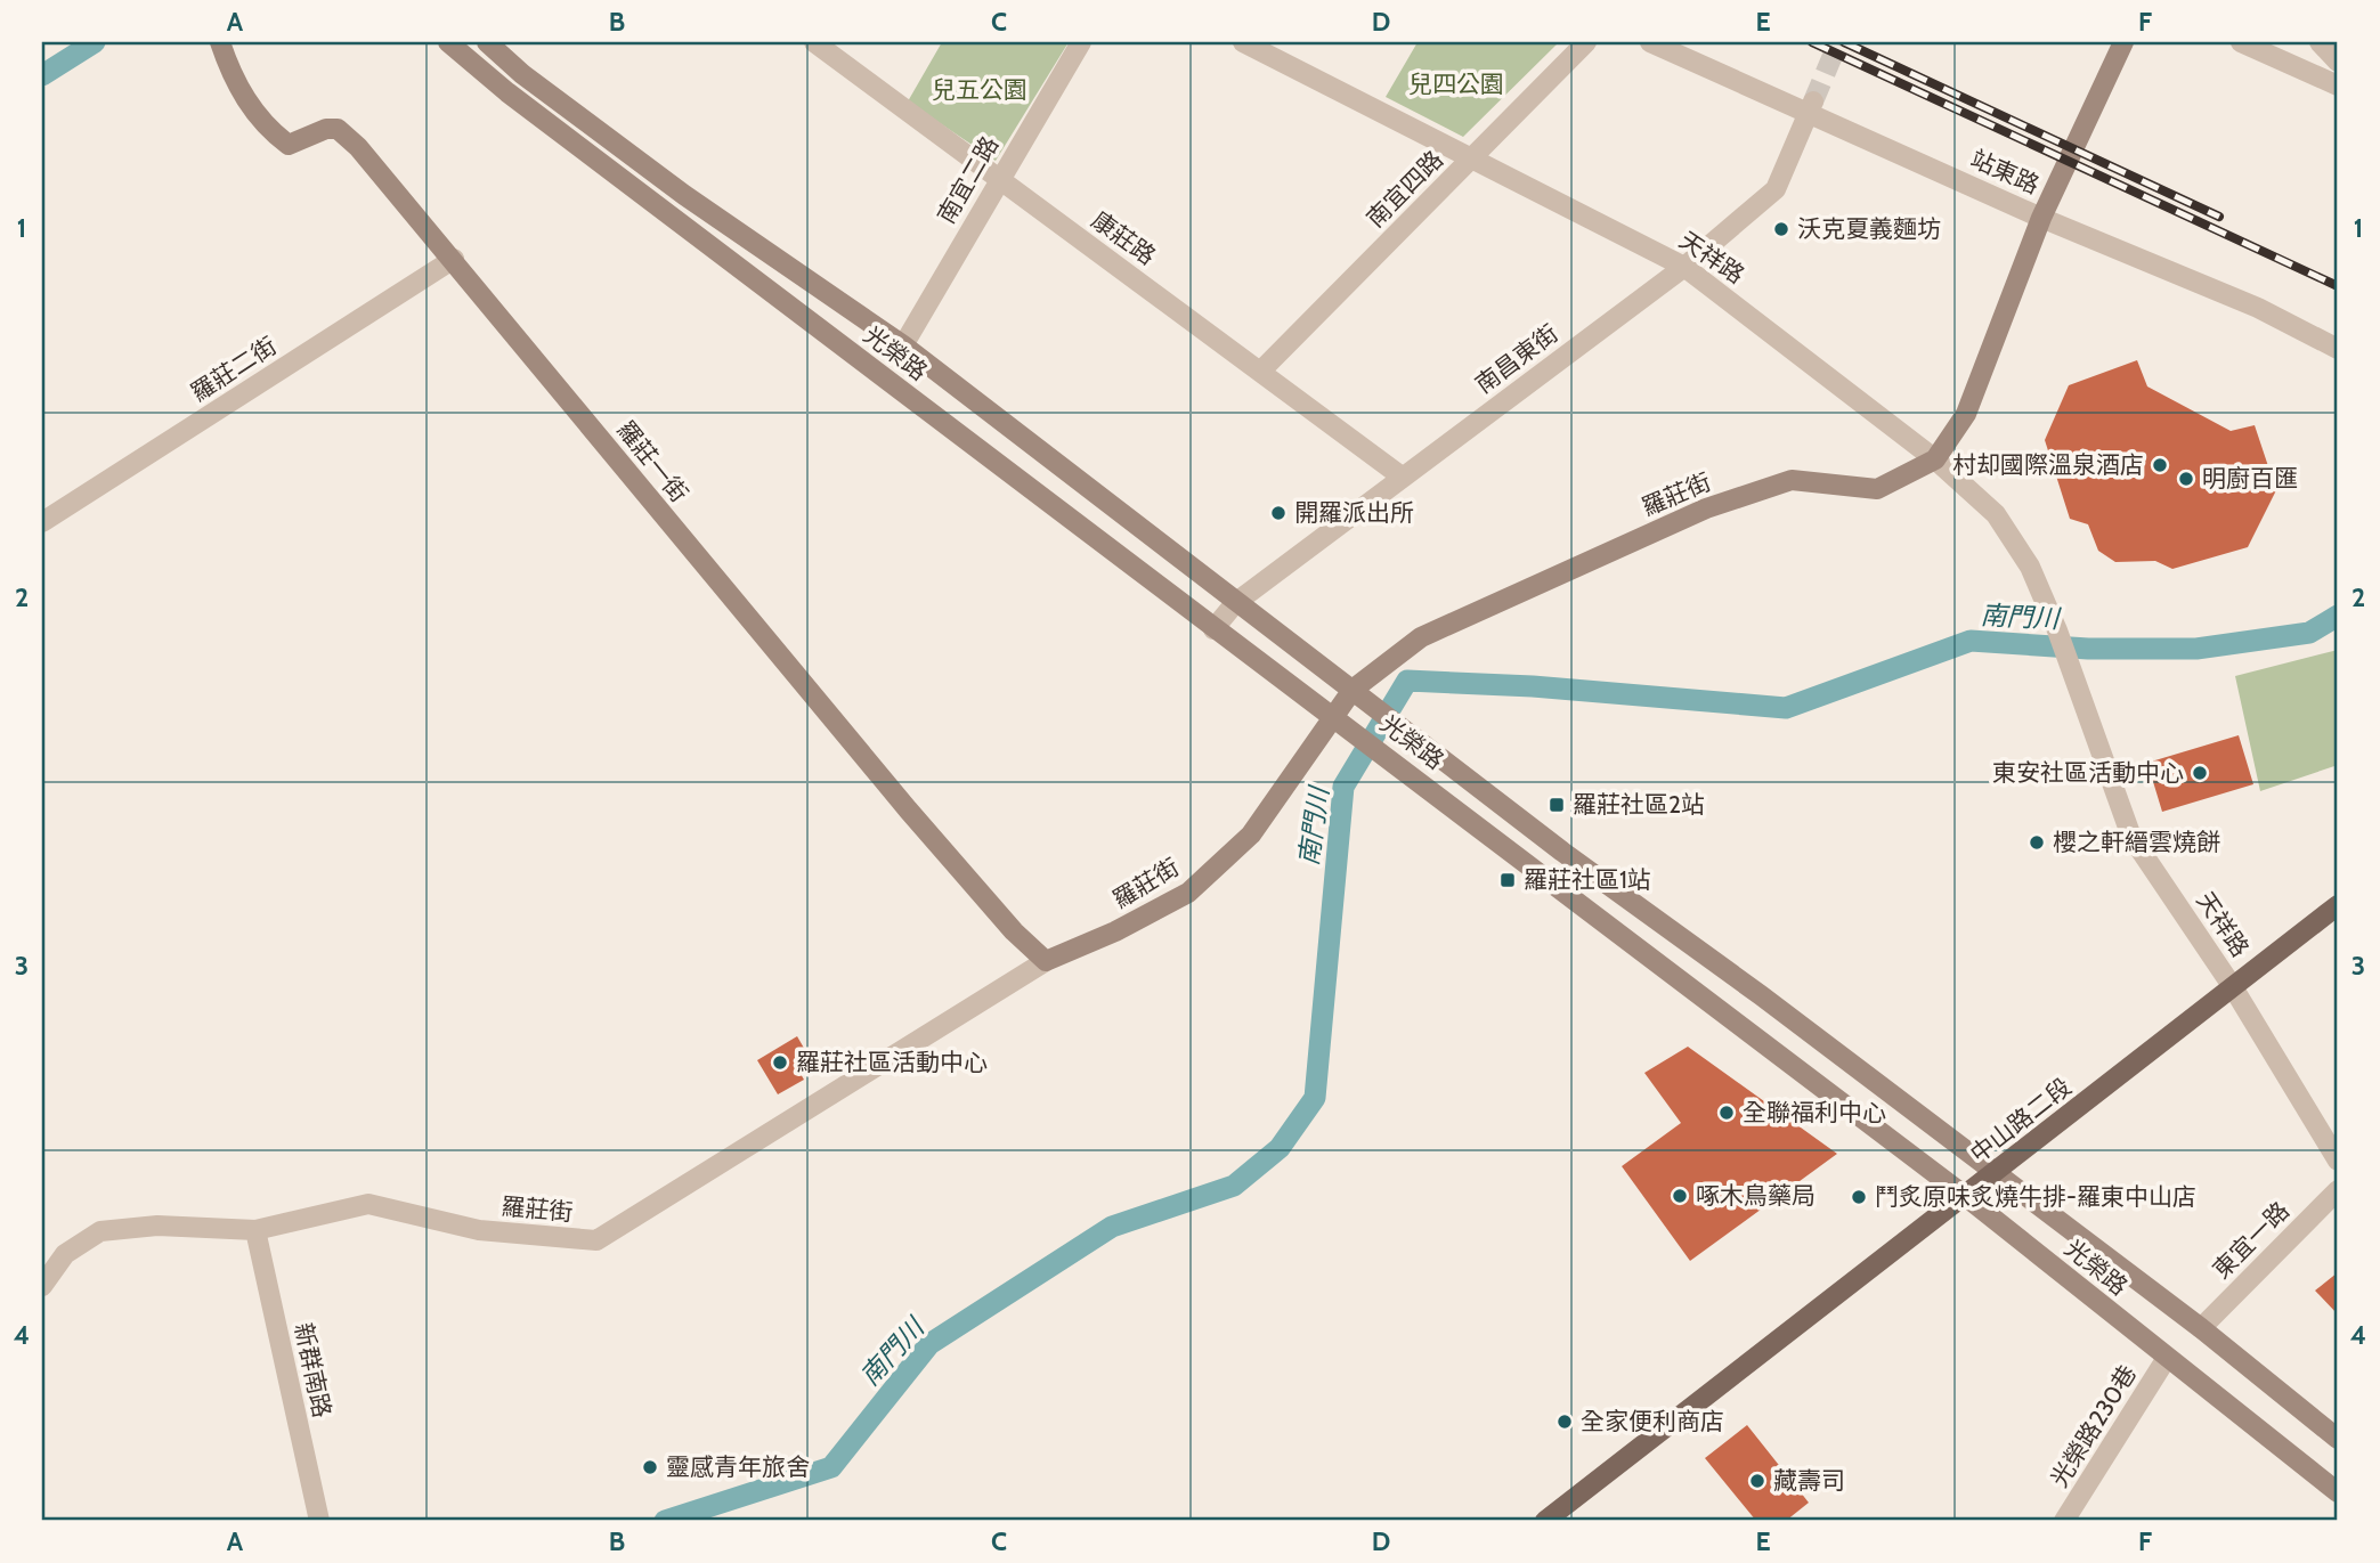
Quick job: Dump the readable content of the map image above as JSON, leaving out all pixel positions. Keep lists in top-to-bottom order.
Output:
{
  "streets": {
    "main road": ["中山路二段"],
    "street": [
      "站東路",
      "南宜二路",
      "南宜四路",
      "康莊路",
      "天祥路",
      "光榮路",
      "南昌東街",
      "羅莊二街",
      "羅莊一街",
      "羅莊街",
      "東宜一路",
      "新群南路",
      "光榮路230巷"
    ]
  },
  "crossings": [
    ["站東路", "南昌東街"],
    ["站東路", "羅莊街"],
    ["南宜二路", "康莊路"],
    ["南宜二路", "光榮路"],
    ["南宜四路", "康莊路"],
    ["南宜四路", "天祥路"],
    ["康莊路", "南昌東街"],
    ["天祥路", "南昌東街"],
    ["天祥路", "羅莊街"],
    ["天祥路", "中山路二段"],
    ["光榮路", "南昌東街"],
    ["光榮路", "羅莊街"],
    ["光榮路", "中山路二段"],
    ["光榮路", "東宜一路"],
    ["光榮路", "光榮路230巷"],
    ["羅莊二街", "羅莊一街"],
    ["羅莊一街", "羅莊街"],
    ["羅莊街", "新群南路"]
  ],
  "water": ["南門川"],
  "parks": ["兒四公園", "兒五公園"],
  "places": {
    "other": [
      "沃克夏義麵坊",
      "村却國際溫泉酒店",
      "明廚百匯",
      "開羅派出所",
      "東安社區活動中心",
      "櫻之軒縉雲燒餅",
      "羅莊社區活動中心",
      "全聯福利中心",
      "啄木鳥藥局",
      "鬥炙原味炙燒牛排-羅東中山店",
      "全家便利商店",
      "靈感青年旅舍",
      "藏壽司"
    ],
    "transit": ["羅莊社區2站", "羅莊社區1站"]
  },
  "grid": {
    "columns": [
      "A",
      "B",
      "C",
      "D",
      "E",
      "F"
    ],
    "rows": [
      "1",
      "2",
      "3",
      "4"
    ]
  }
}
